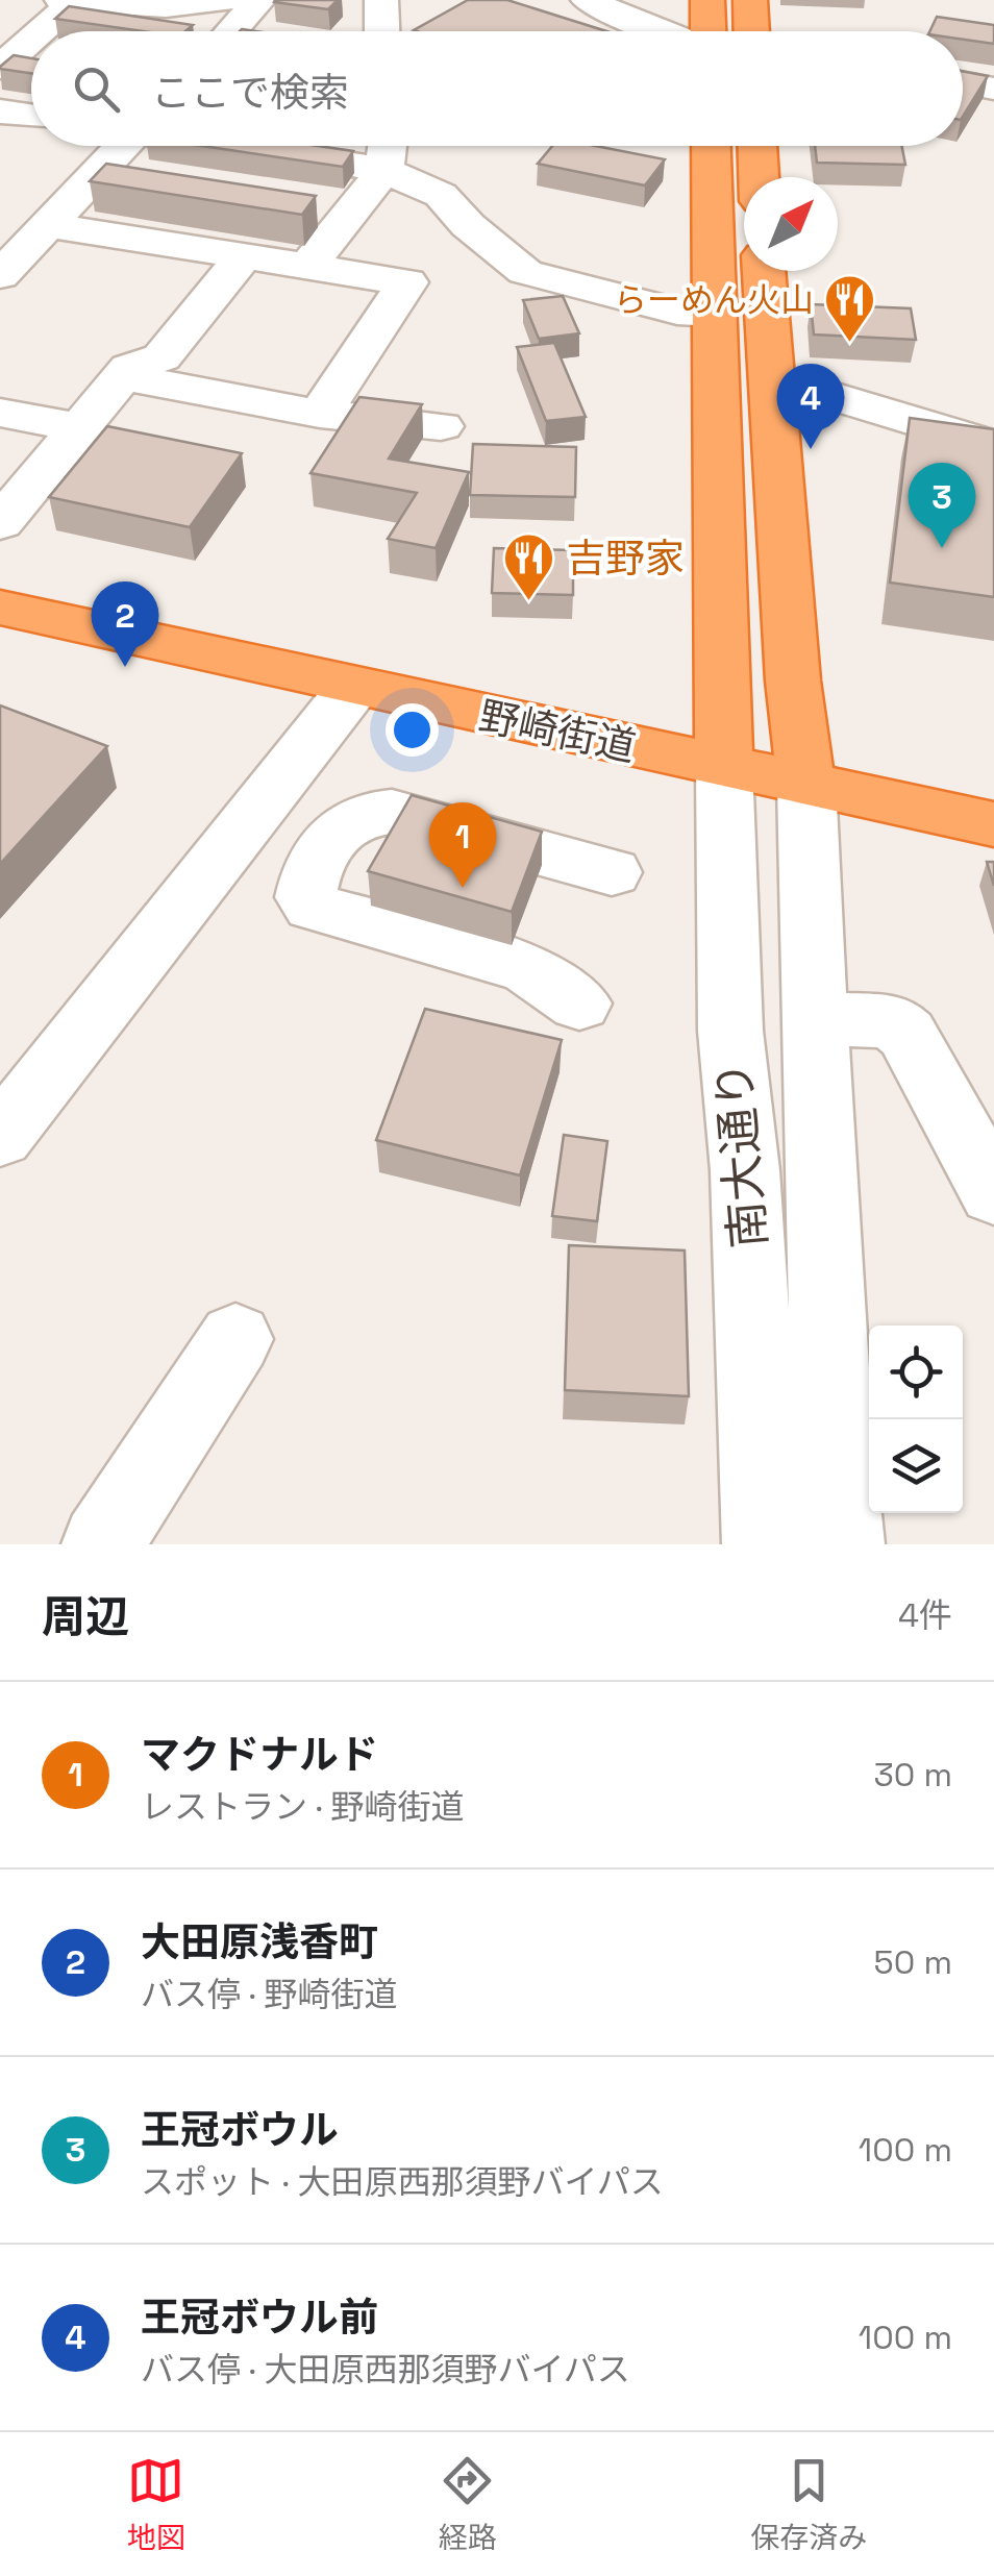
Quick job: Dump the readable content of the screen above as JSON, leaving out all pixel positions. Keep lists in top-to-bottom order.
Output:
{
  "streets": {
    "highway": ["野崎街道"],
    "street": ["南大通り"]
  },
  "crossings": [
    ["野崎街道", "南大通り"]
  ],
  "places": {
    "restaurant": ["らーめん火山", "吉野家"]
  },
  "north": "top right",
  "page": {
    "search": "ここで検索",
    "pins": [
      "4",
      "3",
      "2",
      "1"
    ],
    "heading": ["周辺", "4件"],
    "list": [
      {
        "mark": "1",
        "name": "マクドナルド",
        "note": "レストラン · 野崎街道",
        "value": "30 m"
      },
      {
        "mark": "2",
        "name": "大田原浅香町",
        "note": "バス停 · 野崎街道",
        "value": "50 m"
      },
      {
        "mark": "3",
        "name": "王冠ボウル",
        "note": "スポット · 大田原西那須野バイパス",
        "value": "100 m"
      },
      {
        "mark": "4",
        "name": "王冠ボウル前",
        "note": "バス停 · 大田原西那須野バイパス",
        "value": "100 m"
      }
    ],
    "nav": ["地図", "経路", "保存済み"]
  }
}
